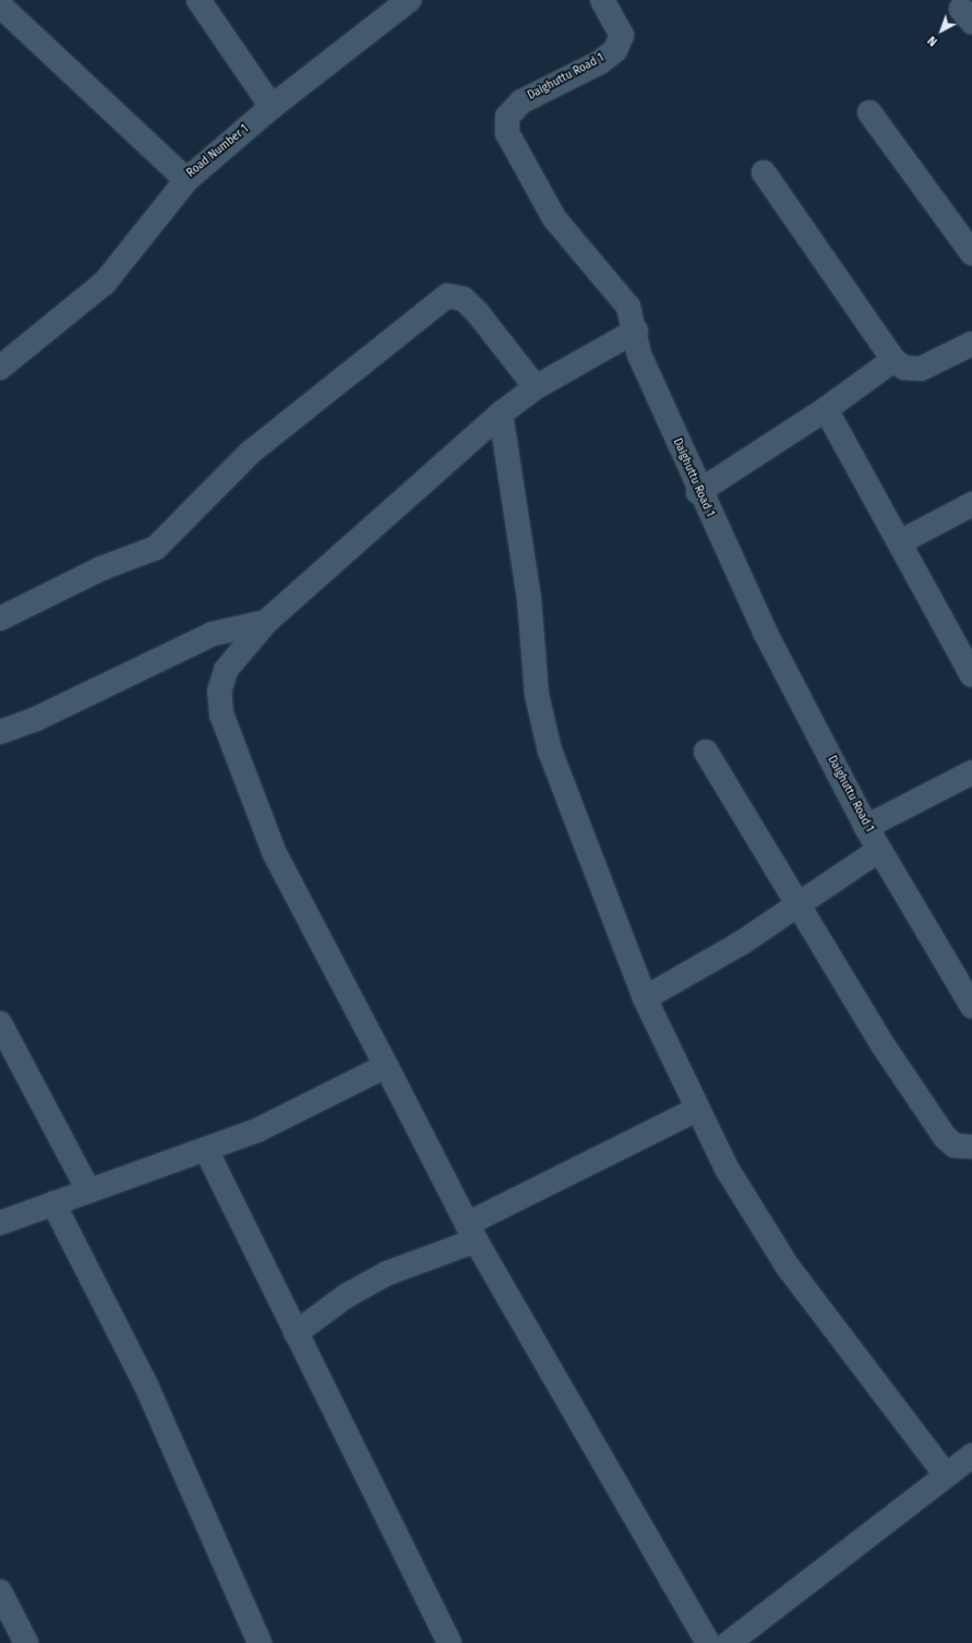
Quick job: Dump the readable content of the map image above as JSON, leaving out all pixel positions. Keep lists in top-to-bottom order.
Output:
{
  "streets": {
    "street": ["Daighuttu Road 1", "Road Number 1"]
  },
  "north": "bottom left"
}
